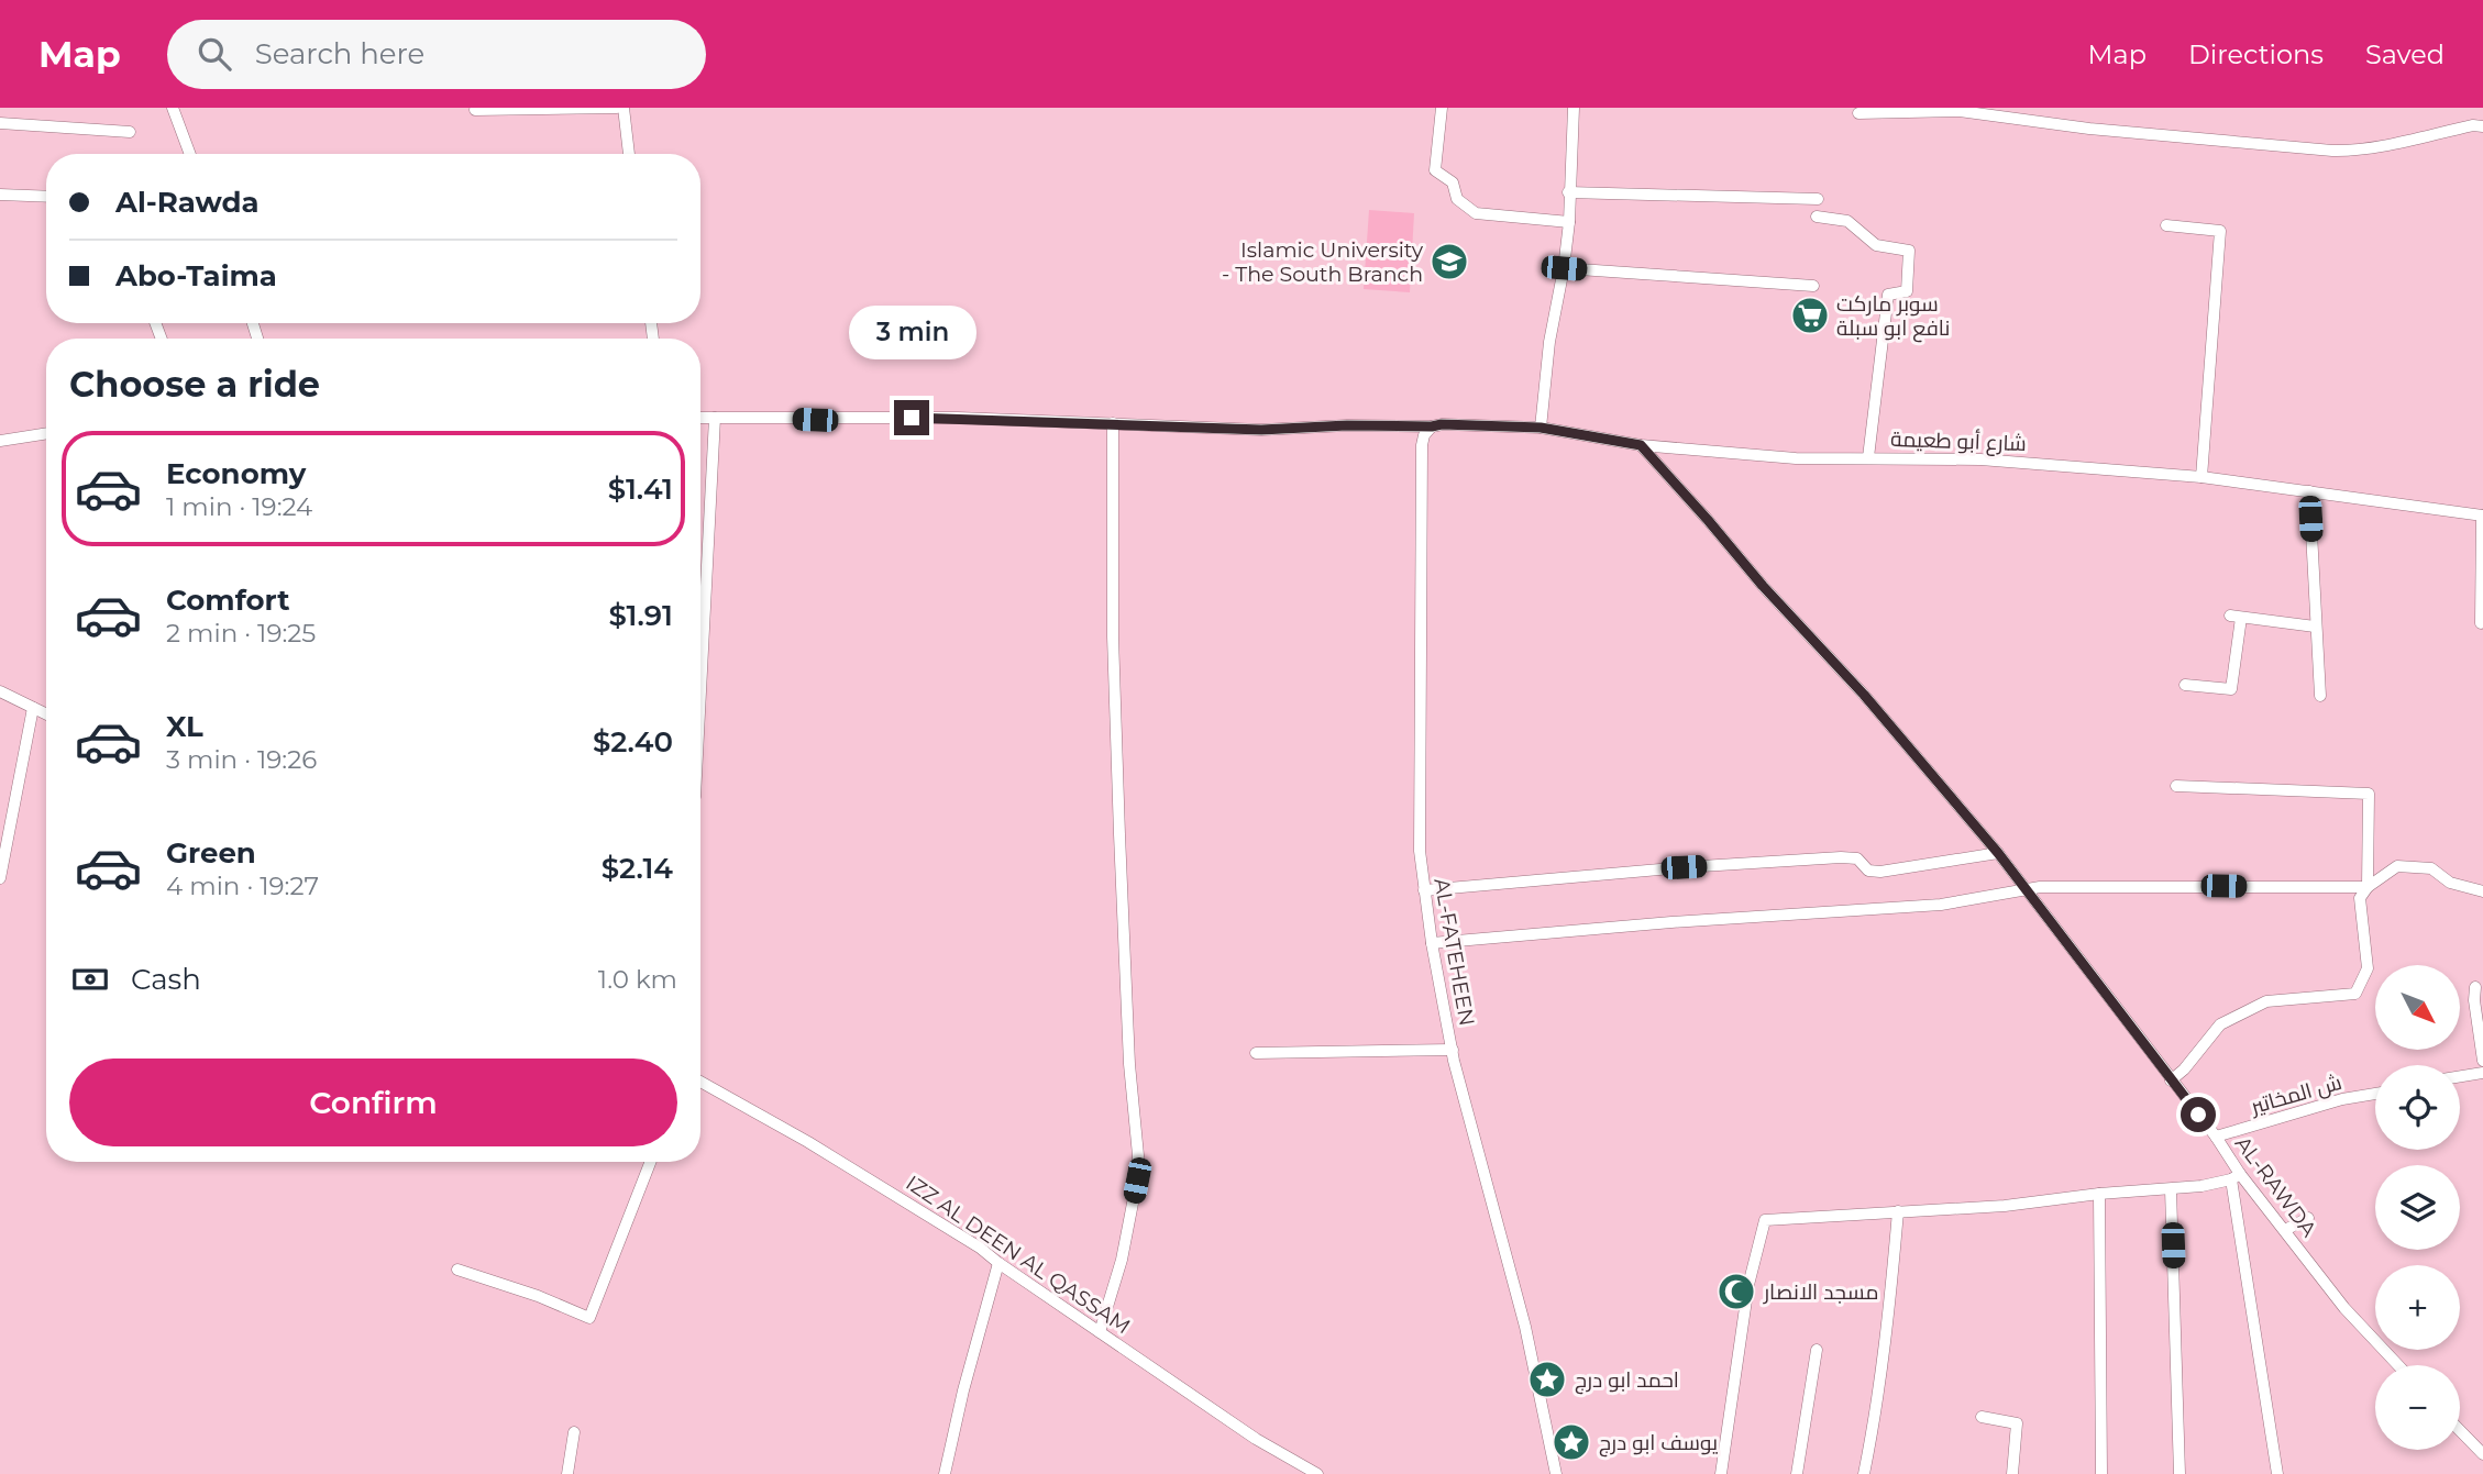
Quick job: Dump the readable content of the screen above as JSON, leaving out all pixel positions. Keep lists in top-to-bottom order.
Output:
{
  "streets": {
    "street": [
      "شارع أبو طعيمة",
      "AL-FATEHEEN",
      "ش المخاتير",
      "AL-RAWDA",
      "IZZ AL DEEN AL QASSAM"
    ]
  },
  "crossings": [
    ["شارع أبو طعيمة", "AL-FATEHEEN"],
    ["شارع أبو طعيمة", "AL-RAWDA"],
    ["ش المخاتير", "AL-RAWDA"]
  ],
  "places": {
    "school or university": ["Islamic University - The South Branch"],
    "supermarket": ["سوبر ماركت نافع ابو سبلة"],
    "mosque": ["مسجد الانصار"],
    "place": ["احمد ابو درج", "يوسف ابو درج"]
  },
  "north": "bottom right",
  "page": {
    "header": "Map",
    "search": "Search here",
    "nav": ["Map", "Directions", "Saved"],
    "banner": ["Al-Rawda", "Abo-Taima"],
    "bubble": "3 min",
    "heading": "Choose a ride",
    "list": [
      {
        "name": "Economy",
        "note": "1 min · 19:24",
        "value": "$1.41"
      },
      {
        "name": "Comfort",
        "note": "2 min · 19:25",
        "value": "$1.91"
      },
      {
        "name": "XL",
        "note": "3 min · 19:26",
        "value": "$2.40"
      },
      {
        "name": "Green",
        "note": "4 min · 19:27",
        "value": "$2.14"
      }
    ],
    "pay": ["Cash", "1.0 km"],
    "map_buttons": ["+", "−"],
    "buttons": "Confirm"
  }
}
